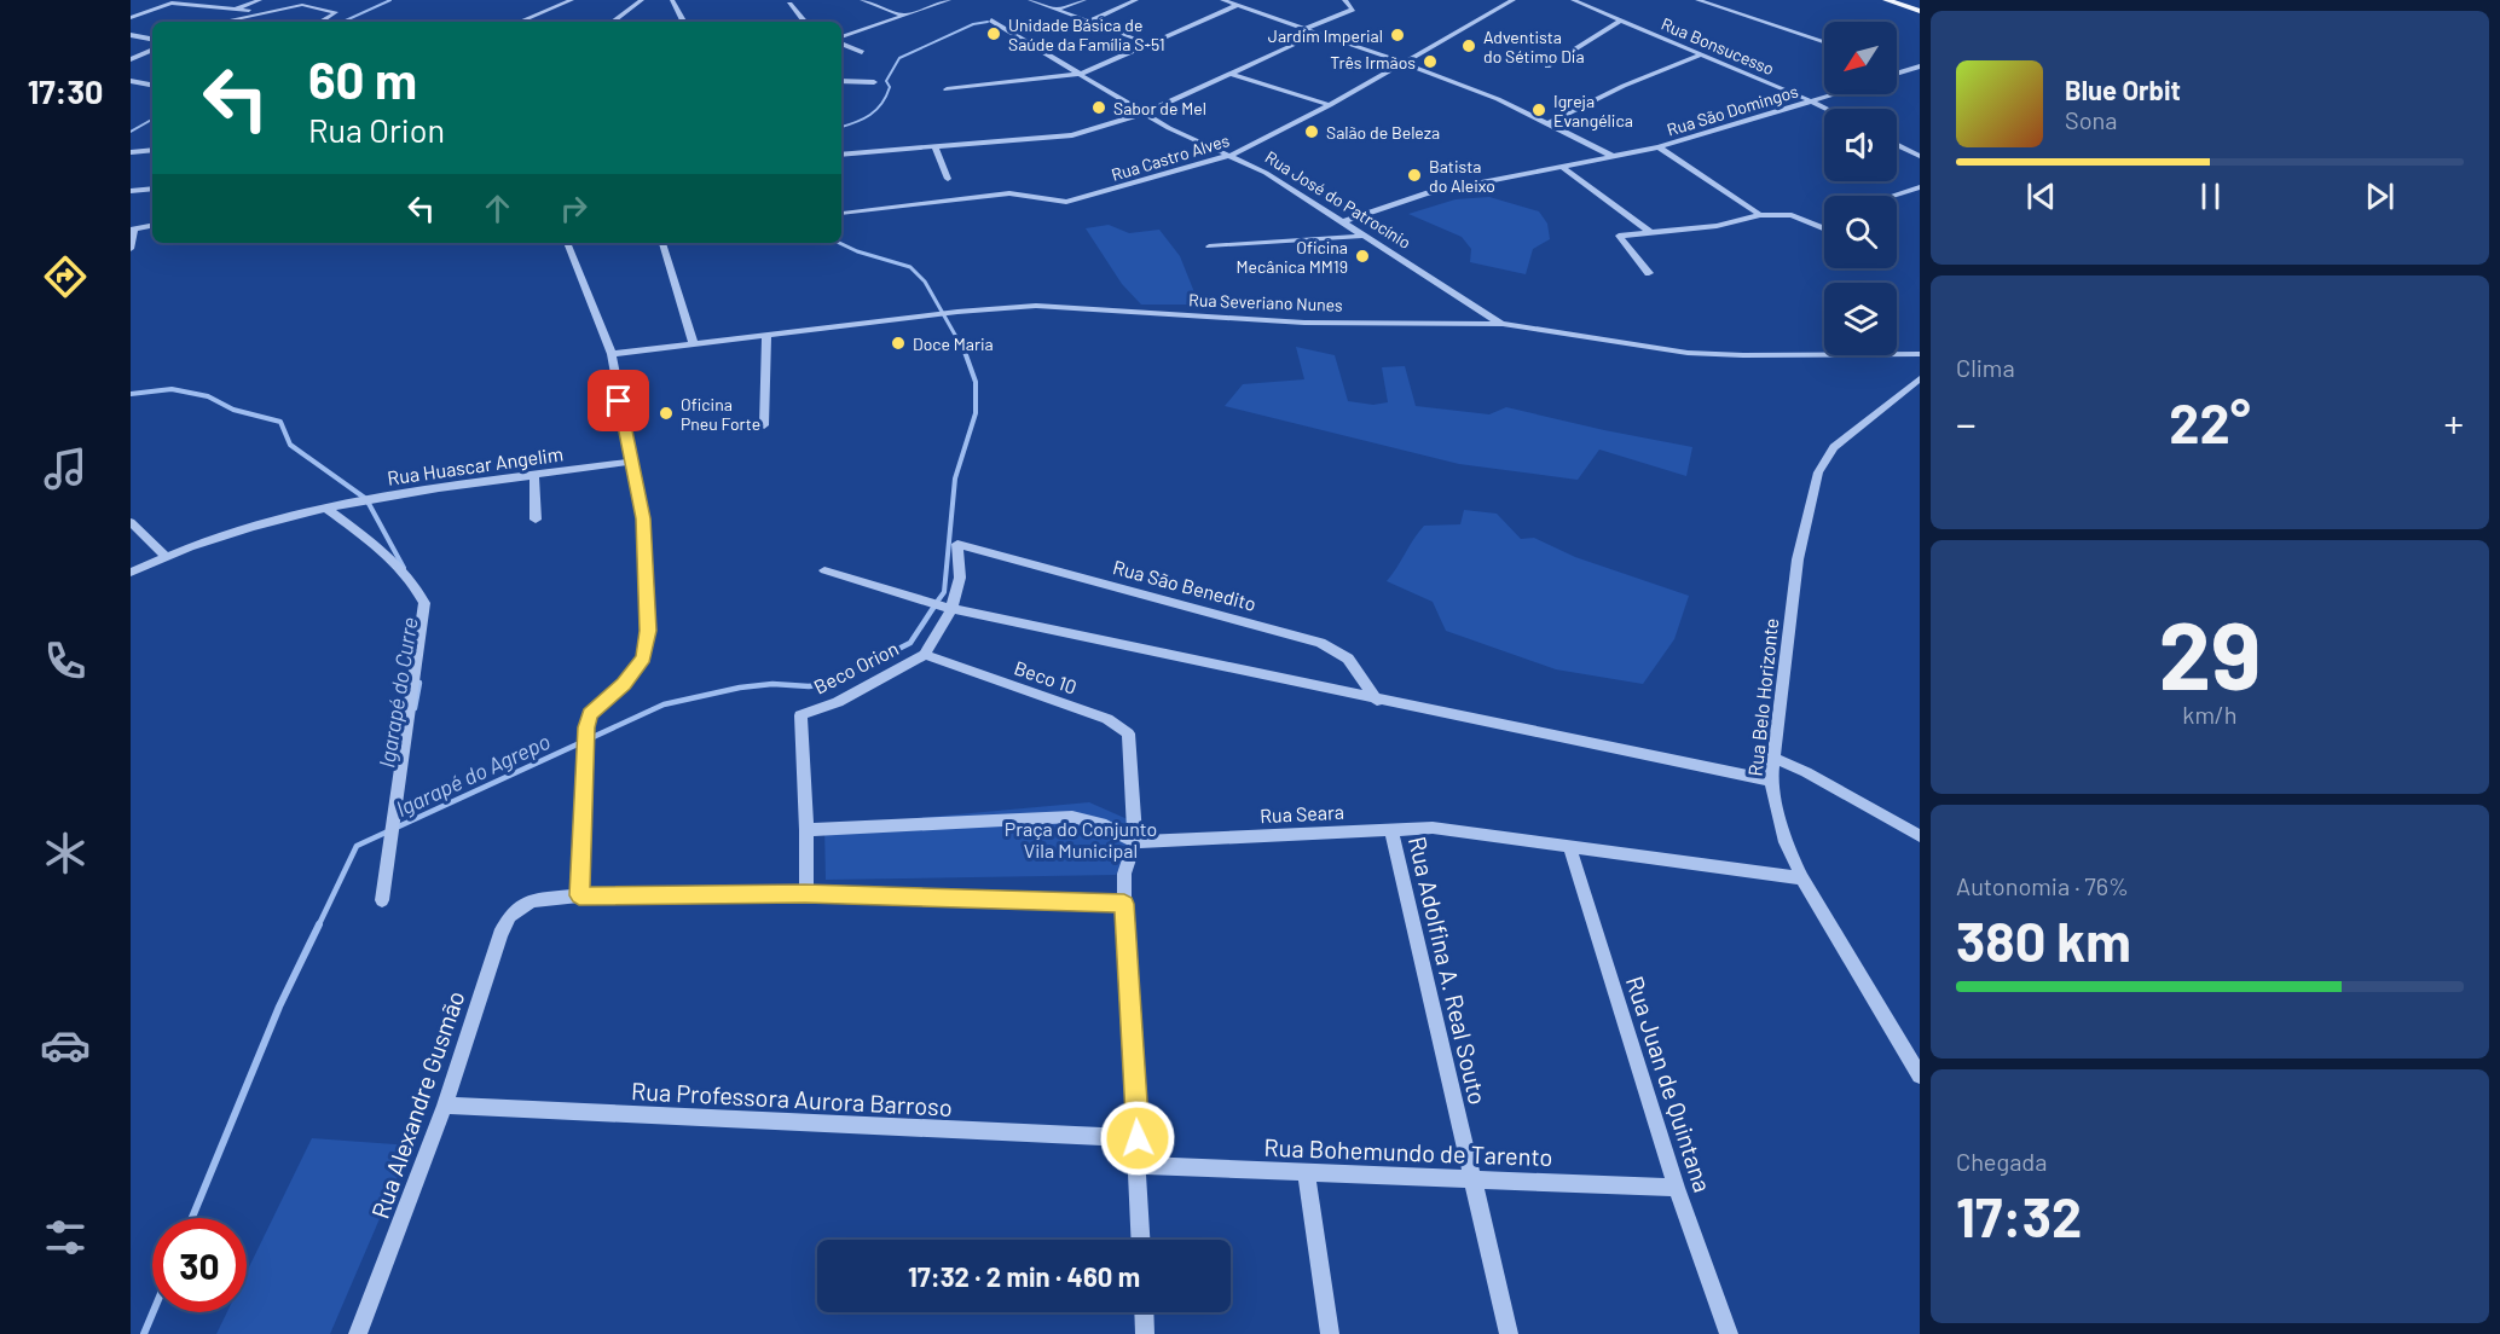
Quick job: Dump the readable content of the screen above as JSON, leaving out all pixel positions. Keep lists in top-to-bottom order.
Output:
{
  "streets": {
    "street": [
      "Rua Bonsucesso",
      "Rua São Domingos",
      "Rua Castro Alves",
      "Rua José do Patrocínio",
      "Rua Severiano Nunes",
      "Rua Huascar Angelim",
      "Rua São Benedito",
      "Beco Orion",
      "Beco 10",
      "Rua Belo Horizonte",
      "Rua Seara",
      "Rua Adolfina A. Real Souto",
      "Rua Juan de Quintana",
      "Rua Professora Aurora Barroso",
      "Rua Alexandre Gusmão",
      "Rua Bohemundo de Tarento"
    ]
  },
  "crossings": [
    ["Rua Bonsucesso", "Rua São Domingos"],
    ["Rua São Domingos", "Rua José do Patrocínio"],
    ["Rua Castro Alves", "Rua José do Patrocínio"],
    ["Rua José do Patrocínio", "Rua Severiano Nunes"],
    ["Rua São Benedito", "Beco Orion"],
    ["Beco Orion", "Beco 10"],
    ["Beco 10", "Rua Seara"],
    ["Rua Belo Horizonte", "Rua Seara"],
    ["Rua Seara", "Rua Adolfina A. Real Souto"],
    ["Rua Seara", "Rua Juan de Quintana"],
    ["Rua Adolfina A. Real Souto", "Rua Bohemundo de Tarento"],
    ["Rua Juan de Quintana", "Rua Bohemundo de Tarento"],
    ["Rua Professora Aurora Barroso", "Rua Alexandre Gusmão"]
  ],
  "water": ["Igarapé do Curre", "Igarapé do Agrepo"],
  "parks": ["Praça do Conjunto Vila Municipal"],
  "places": [
    "Unidade Básica de Saúde da Família S-51",
    "Jardim Imperial",
    "Adventista do Sétimo Dia",
    "Três Irmãos",
    "Sabor de Mel",
    "Igreja Evangélica",
    "Salão de Beleza",
    "Batista do Aleixo",
    "Oficina Mecânica MM19",
    "Doce Maria",
    "Oficina Pneu Forte"
  ],
  "north": "bottom left",
  "page": {
    "tabs": "17:30",
    "turn": ["60 m", "Rua Orion"],
    "song": ["Blue Orbit", "Sona"],
    "tile": [
      "Clima",
      ["29", "km/h"],
      ["Autonomia · 76%", "380 km"],
      ["Chegada", "17:32"]
    ],
    "heat": ["−", "22°", "+"],
    "limit": "30",
    "trip": "17:32 · 2 min · 460 m"
  }
}
